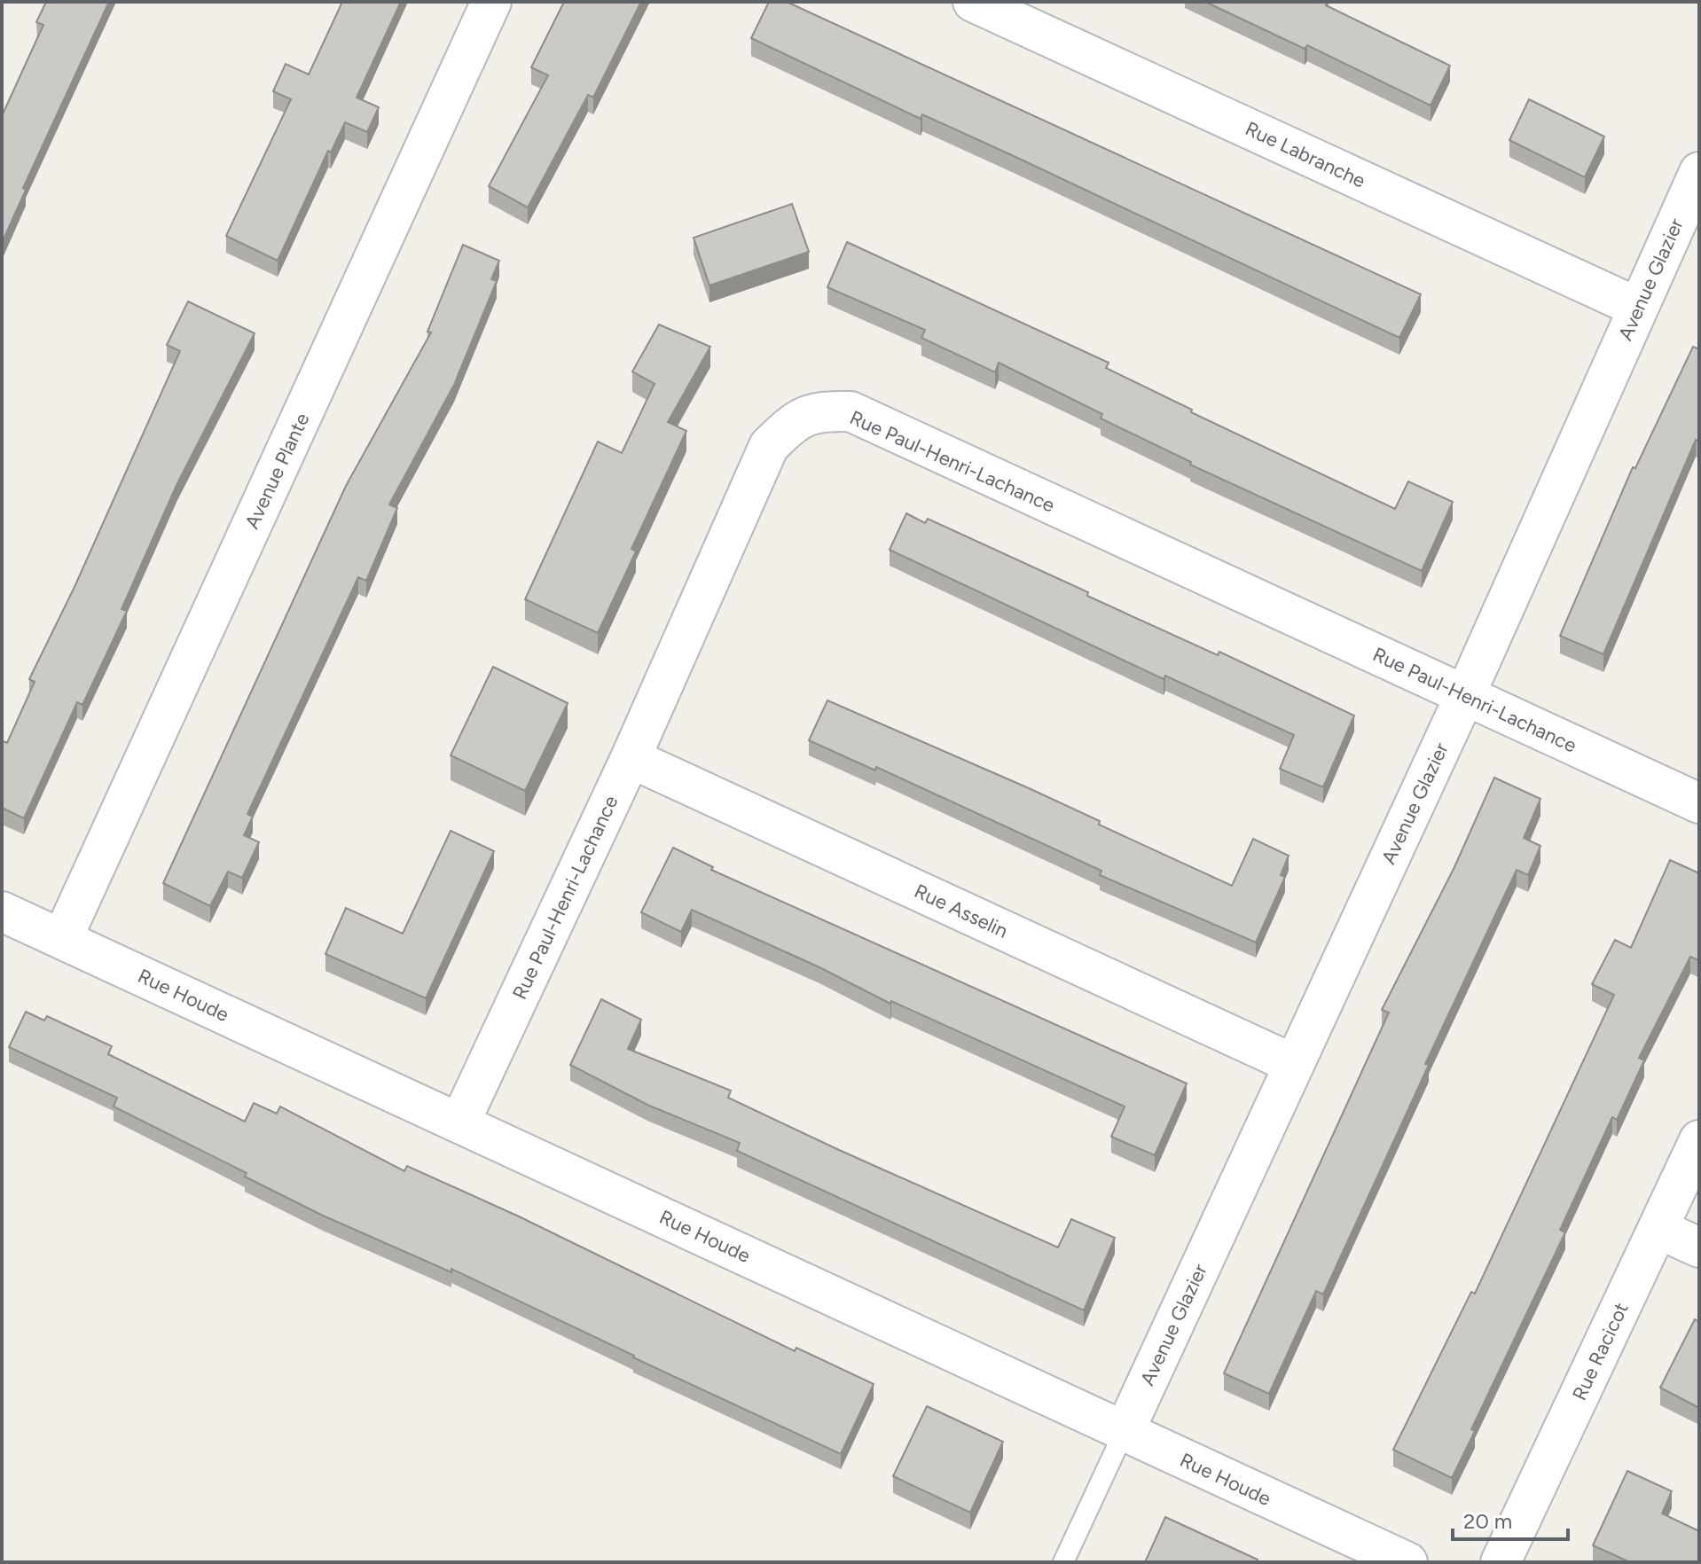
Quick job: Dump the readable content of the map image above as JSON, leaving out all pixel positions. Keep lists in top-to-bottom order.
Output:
{
  "streets": {
    "street": [
      "Rue Labranche",
      "Avenue Glazier",
      "Rue Paul-Henri-Lachance",
      "Avenue Plante",
      "Rue Asselin",
      "Rue Houde",
      "Rue Racicot"
    ]
  },
  "crossings": [
    ["Rue Labranche", "Avenue Glazier"],
    ["Avenue Glazier", "Rue Paul-Henri-Lachance"],
    ["Avenue Glazier", "Rue Asselin"],
    ["Avenue Glazier", "Rue Houde"],
    ["Rue Paul-Henri-Lachance", "Rue Asselin"],
    ["Rue Paul-Henri-Lachance", "Rue Houde"],
    ["Avenue Plante", "Rue Houde"]
  ],
  "scale_bar": "20 m"
}
